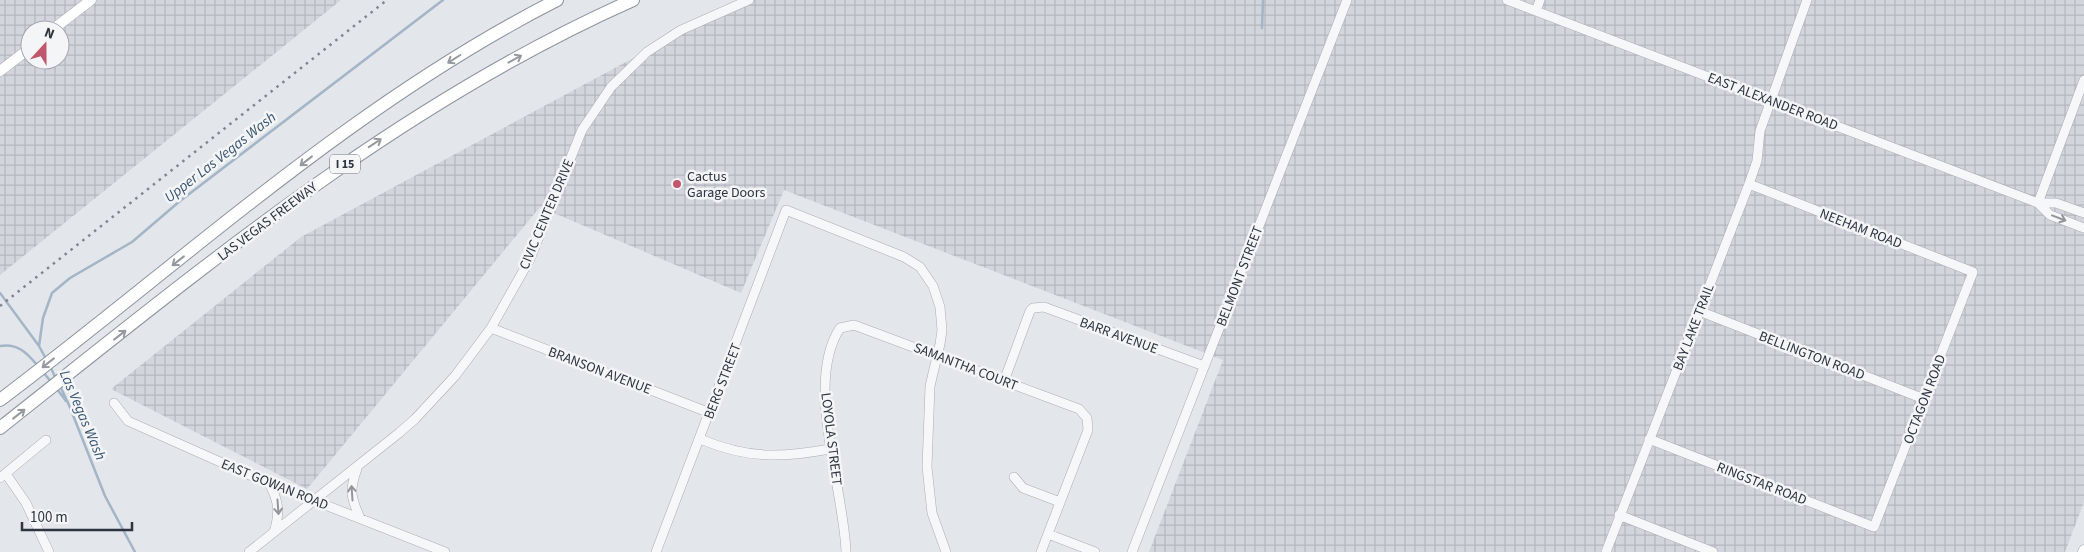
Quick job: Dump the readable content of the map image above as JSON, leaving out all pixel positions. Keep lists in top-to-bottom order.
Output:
{
  "streets": {
    "highway": ["I 15", "LAS VEGAS FREEWAY"],
    "street": [
      "EAST ALEXANDER ROAD",
      "CIVIC CENTER DRIVE",
      "NEEHAM ROAD",
      "BELMONT STREET",
      "BAY LAKE TRAIL",
      "BARR AVENUE",
      "BELLINGTON ROAD",
      "SAMANTHA COURT",
      "BRANSON AVENUE",
      "BERG STREET",
      "OCTAGON ROAD",
      "LOYOLA STREET",
      "RINGSTAR ROAD",
      "EAST GOWAN ROAD"
    ]
  },
  "crossings": [
    ["EAST ALEXANDER ROAD", "BAY LAKE TRAIL"],
    ["CIVIC CENTER DRIVE", "BRANSON AVENUE"],
    ["CIVIC CENTER DRIVE", "EAST GOWAN ROAD"],
    ["NEEHAM ROAD", "BAY LAKE TRAIL"],
    ["NEEHAM ROAD", "OCTAGON ROAD"],
    ["BELMONT STREET", "BARR AVENUE"],
    ["BAY LAKE TRAIL", "BELLINGTON ROAD"],
    ["BAY LAKE TRAIL", "RINGSTAR ROAD"],
    ["BARR AVENUE", "SAMANTHA COURT"],
    ["BELLINGTON ROAD", "OCTAGON ROAD"],
    ["SAMANTHA COURT", "BERG STREET"],
    ["SAMANTHA COURT", "LOYOLA STREET"],
    ["BRANSON AVENUE", "BERG STREET"],
    ["OCTAGON ROAD", "RINGSTAR ROAD"]
  ],
  "water": ["Upper Las Vegas Wash", "Las Vegas Wash"],
  "places": ["Cactus Garage Doors"],
  "scale_bar": "100 m",
  "north": "top"
}
